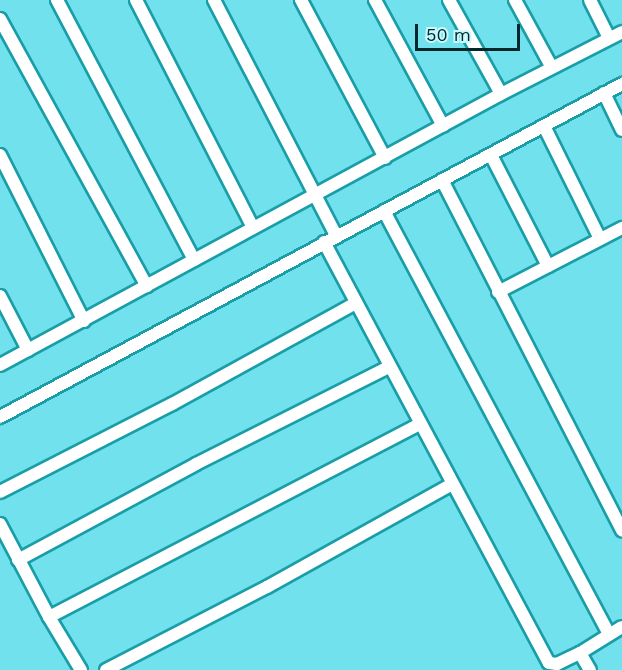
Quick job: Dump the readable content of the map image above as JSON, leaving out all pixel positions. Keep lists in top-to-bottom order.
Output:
{
  "scale_bar": "50 m"
}
